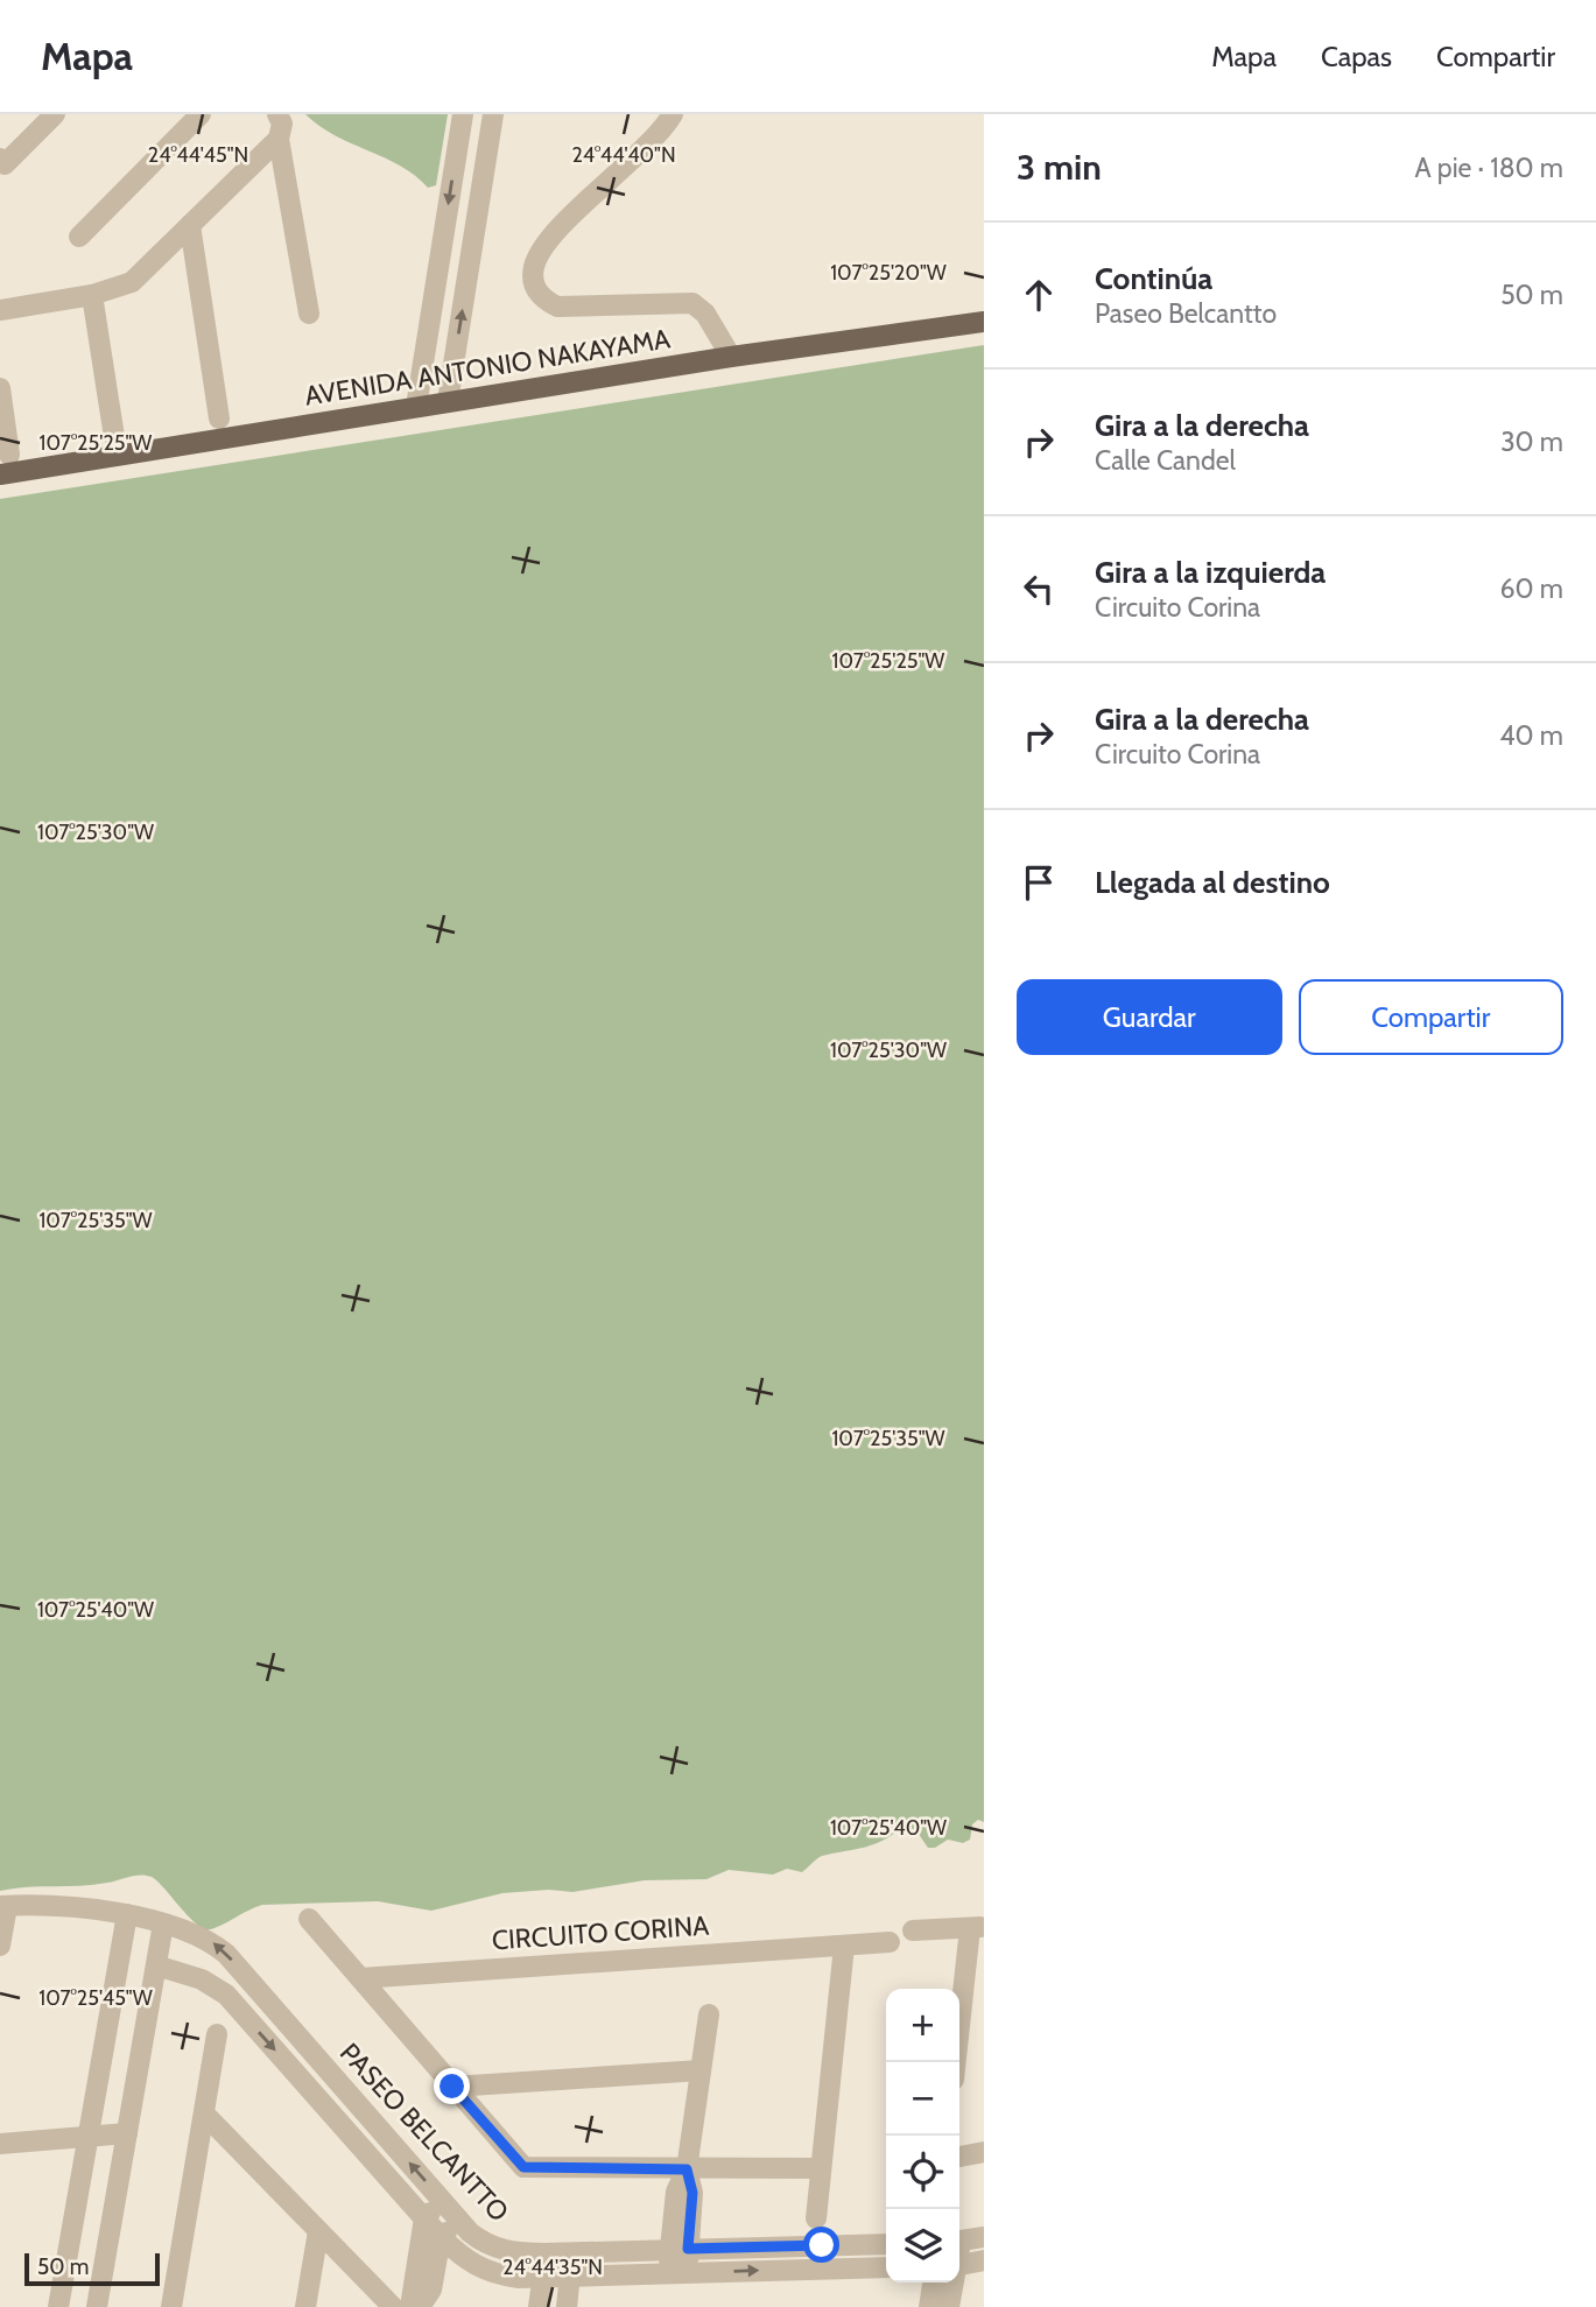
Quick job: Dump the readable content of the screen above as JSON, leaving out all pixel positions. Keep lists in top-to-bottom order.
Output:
{
  "streets": {
    "main road": ["AVENIDA ANTONIO NAKAYAMA"],
    "street": ["CIRCUITO CORINA", "PASEO BELCANTTO"]
  },
  "scale_bar": "50 m",
  "page": {
    "header": "Mapa",
    "nav": ["Mapa", "Capas", "Compartir"],
    "heading": ["3 min", "A pie · 180 m"],
    "list": [
      ["Continúa", "Paseo Belcantto", "50 m"],
      ["Gira a la derecha", "Calle Candel", "30 m"],
      ["Gira a la izquierda", "Circuito Corina", "60 m"],
      ["Gira a la derecha", "Circuito Corina", "40 m"],
      "Llegada al destino"
    ],
    "buttons": ["Guardar", "Compartir"],
    "map_buttons": ["+", "−"],
    "scale": "50 m"
  },
  "coordinates": [
    "24°44'45\"N",
    "24°44'40\"N",
    "107°25'20\"W",
    "107°25'25\"W",
    "107°25'30\"W",
    "107°25'35\"W",
    "107°25'40\"W",
    "107°25'45\"W",
    "24°44'35\"N"
  ]
}
